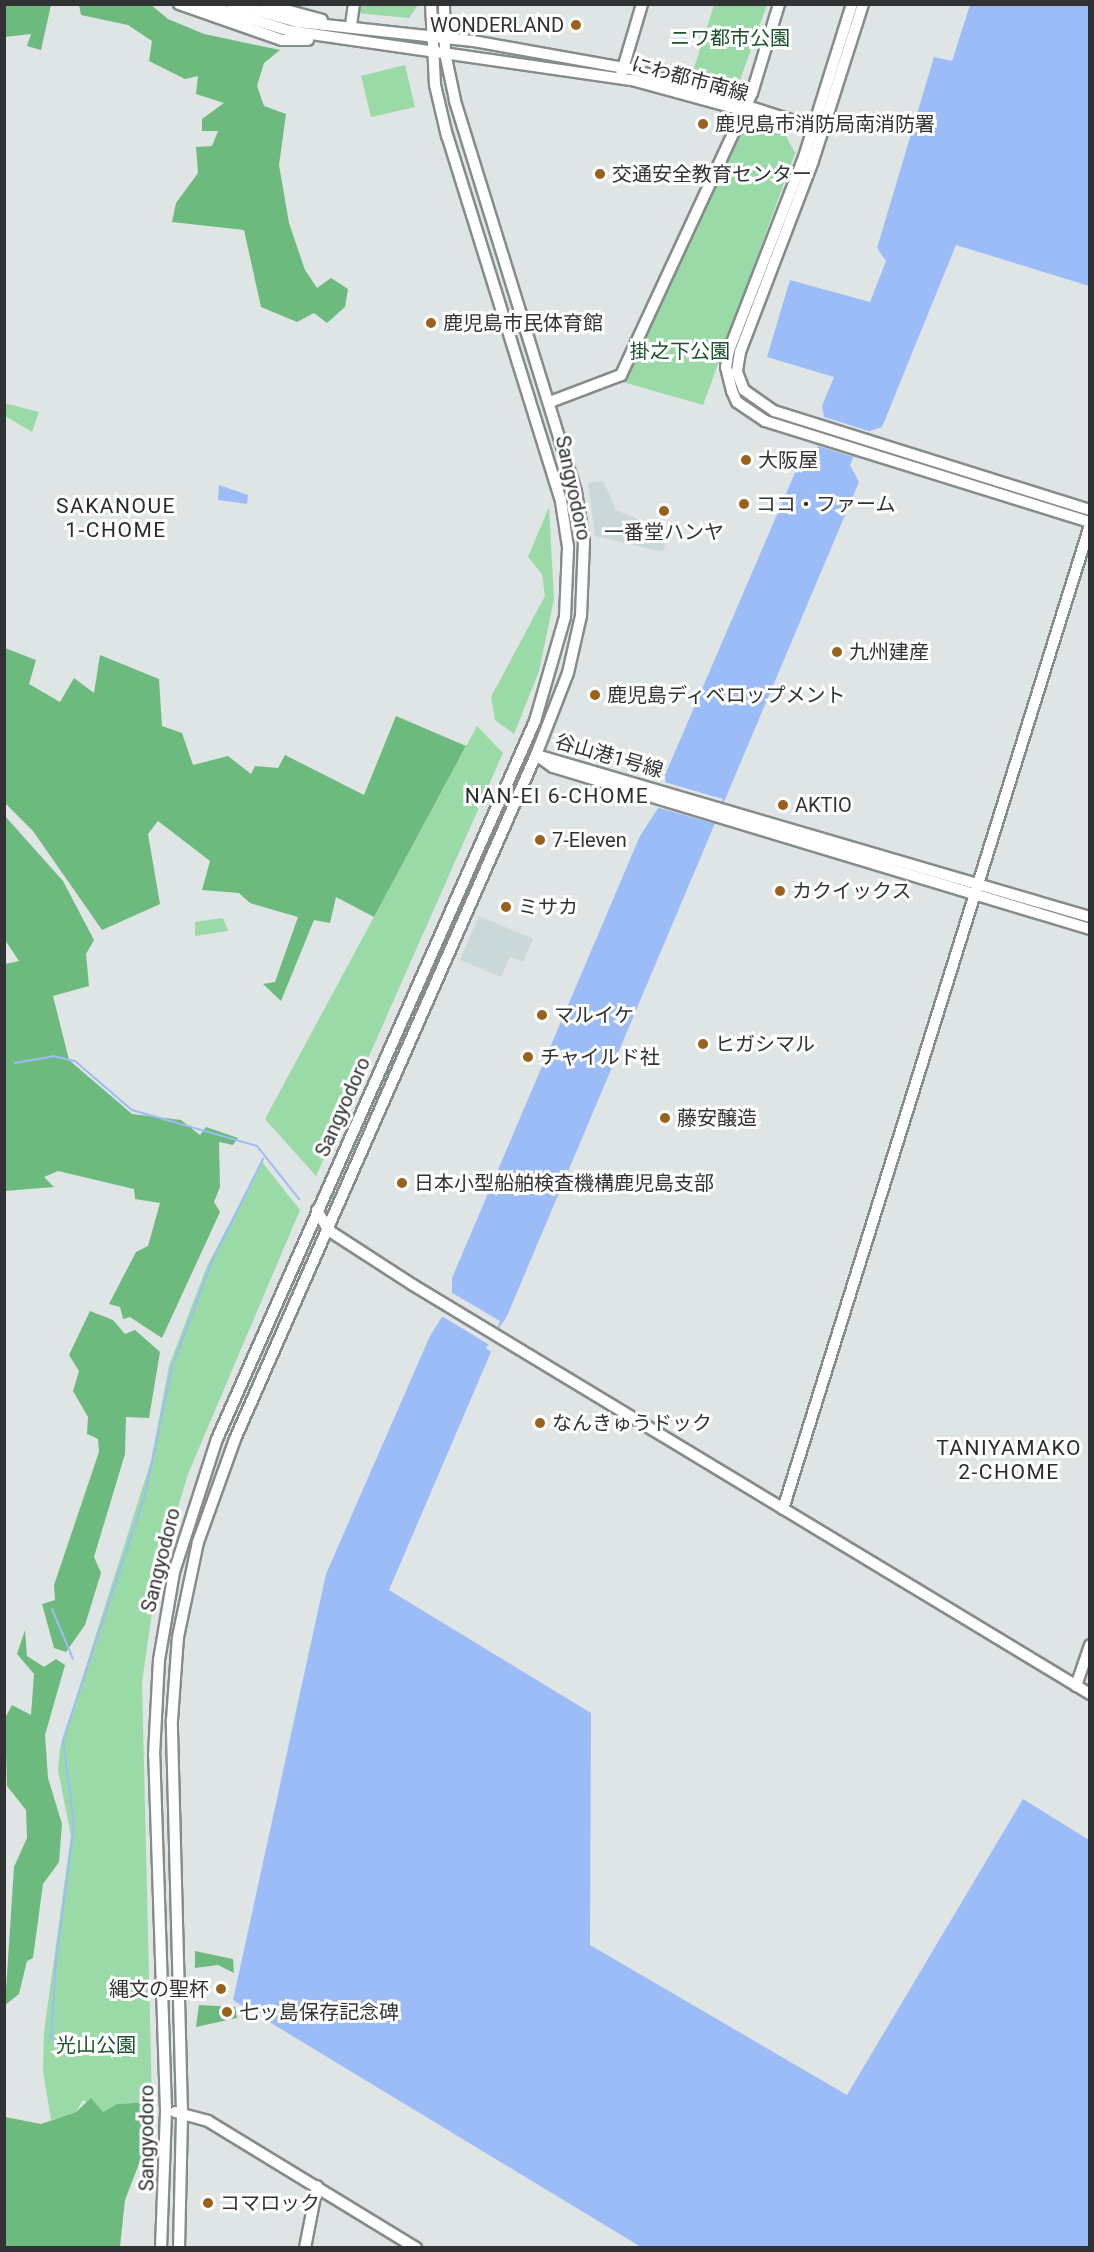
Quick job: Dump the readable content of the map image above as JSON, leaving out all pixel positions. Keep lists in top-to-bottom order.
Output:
{
  "streets": {
    "main road": ["にわ都市南線", "Sangyodoro", "谷山港1号線"]
  },
  "crossings": [
    ["にわ都市南線", "Sangyodoro"],
    ["Sangyodoro", "谷山港1号線"]
  ],
  "districts": ["SAKANOUE 1-CHOME", "NAN-EI 6-CHOME", "TANIYAMAKO 2-CHOME"],
  "parks": ["ニワ都市公園", "掛之下公園", "光山公園"],
  "places": [
    "WONDERLAND",
    "鹿児島市消防局南消防署",
    "交通安全教育センター",
    "鹿児島市民体育館",
    "大阪屋",
    "ココ・ファーム",
    "一番堂ハンヤ",
    "九州建産",
    "鹿児島ディベロップメント",
    "AKTIO",
    "7-Eleven",
    "カクイックス",
    "ミサカ",
    "マルイケ",
    "ヒガシマル",
    "チャイルド社",
    "藤安醸造",
    "日本小型船舶検査機構鹿児島支部",
    "なんきゅうドック",
    "縄文の聖杯",
    "七ッ島保存記念碑",
    "コマロック"
  ]
}
